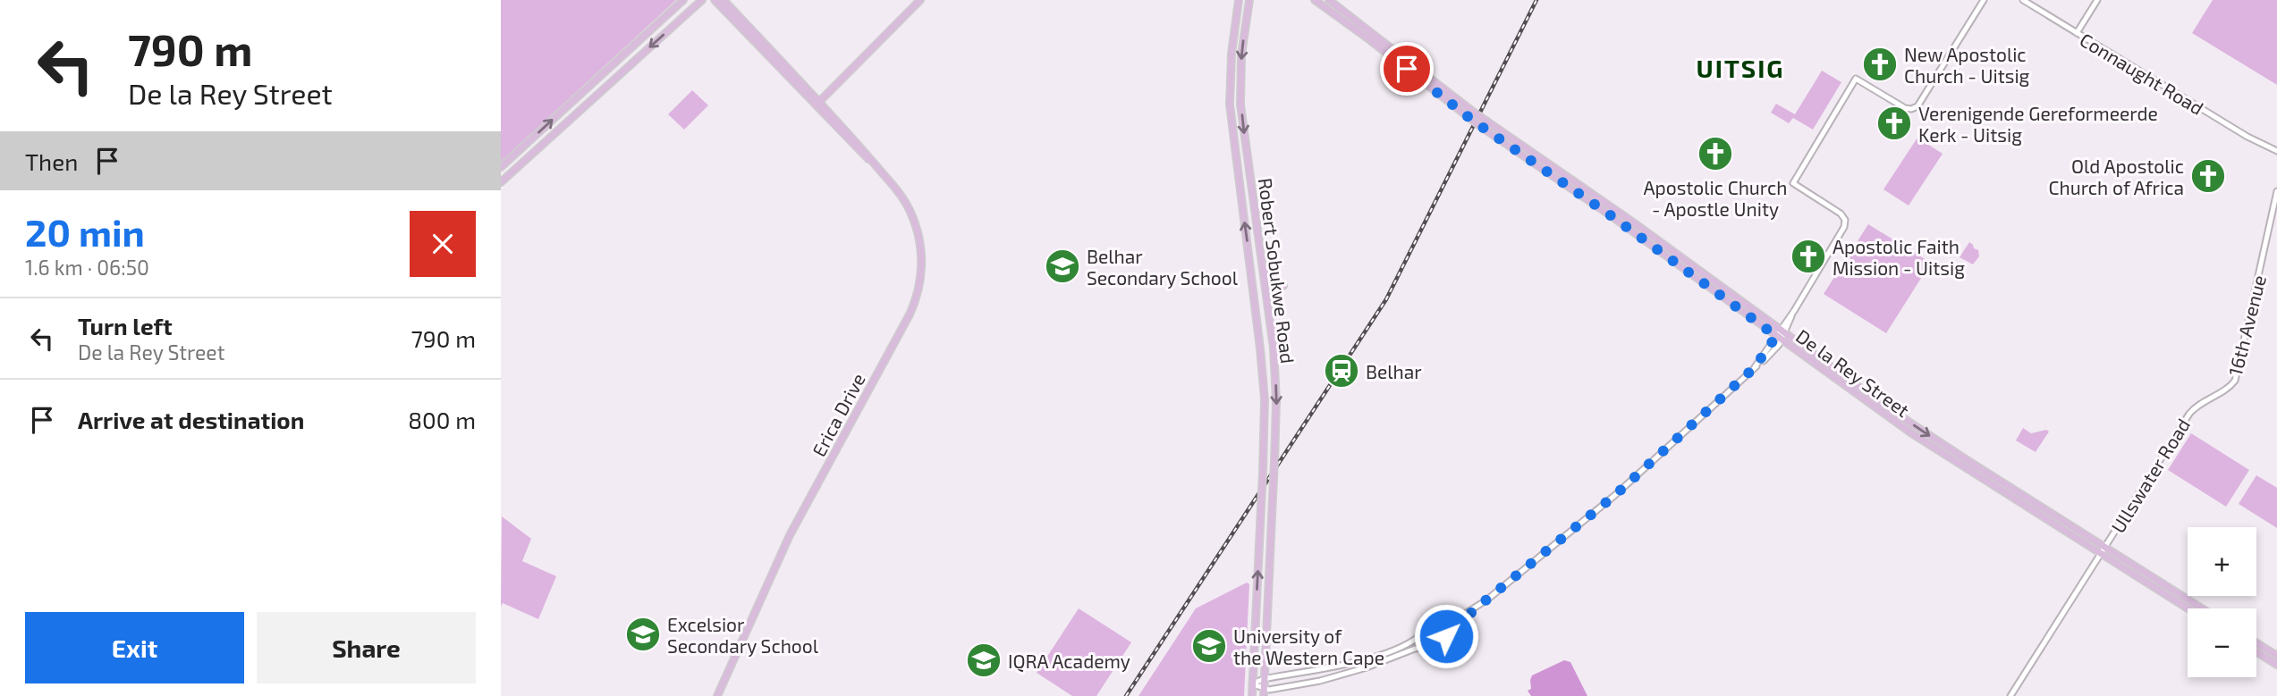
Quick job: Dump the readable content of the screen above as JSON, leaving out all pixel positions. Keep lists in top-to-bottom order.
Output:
{
  "streets": {
    "main road": ["Robert Sobukwe Road", "De la Rey Street", "Erica Drive"],
    "street": ["Connaught Road", "16th Avenue", "Ullswater Road"]
  },
  "crossings": [
    ["16th Avenue", "Ullswater Road"],
    ["De la Rey Street", "Ullswater Road"]
  ],
  "districts": ["UITSIG"],
  "places": {
    "church": [
      "New Apostolic Church - Uitsig",
      "Verenigende Gereformeerde Kerk - Uitsig",
      "Apostolic Church - Apostle Unity",
      "Old Apostolic Church of Africa",
      "Apostolic Faith Mission - Uitsig"
    ],
    "school or university": [
      "Belhar Secondary School",
      "Excelsior Secondary School",
      "University of the Western Cape",
      "IQRA Academy"
    ],
    "station": ["Belhar"]
  },
  "page": {
    "turn": ["790 m", "De la Rey Street"],
    "then": "Then",
    "heading": ["20 min", "1.6 km · 06:50"],
    "list": [
      {
        "name": "Turn left",
        "note": "De la Rey Street",
        "value": "790 m"
      },
      {
        "name": "Arrive at destination",
        "value": "800 m"
      }
    ],
    "map_buttons": ["+", "−"],
    "buttons": ["Exit", "Share"]
  }
}
